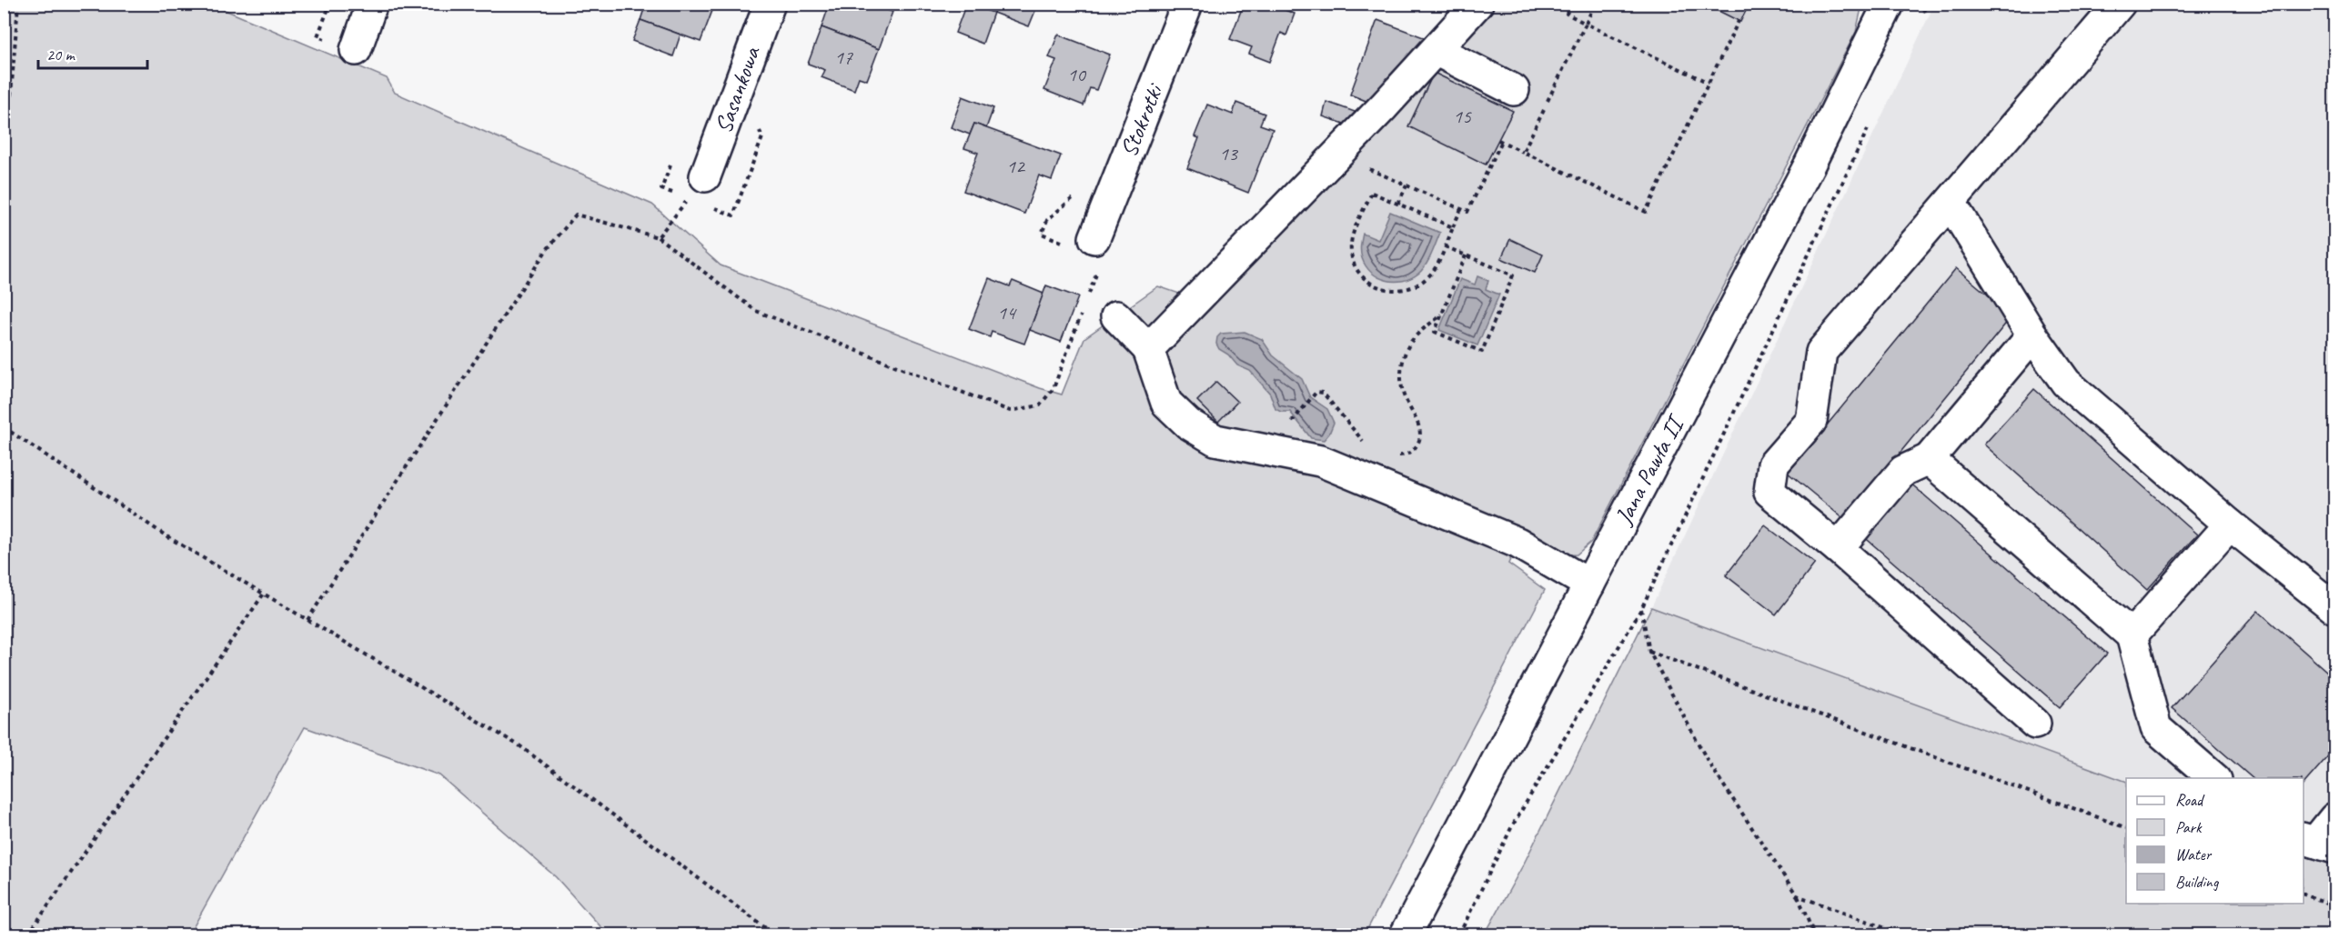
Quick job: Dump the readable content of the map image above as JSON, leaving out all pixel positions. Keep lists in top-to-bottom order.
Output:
{
  "streets": {
    "street": ["Sasankowa", "Stokrotki", "Jana Pawła II"]
  },
  "house_numbers": [
    "17",
    "10",
    "15",
    "13",
    "12",
    "14"
  ],
  "legend": [
    "Road",
    "Park",
    "Water",
    "Building"
  ],
  "scale_bar": "20 m"
}
